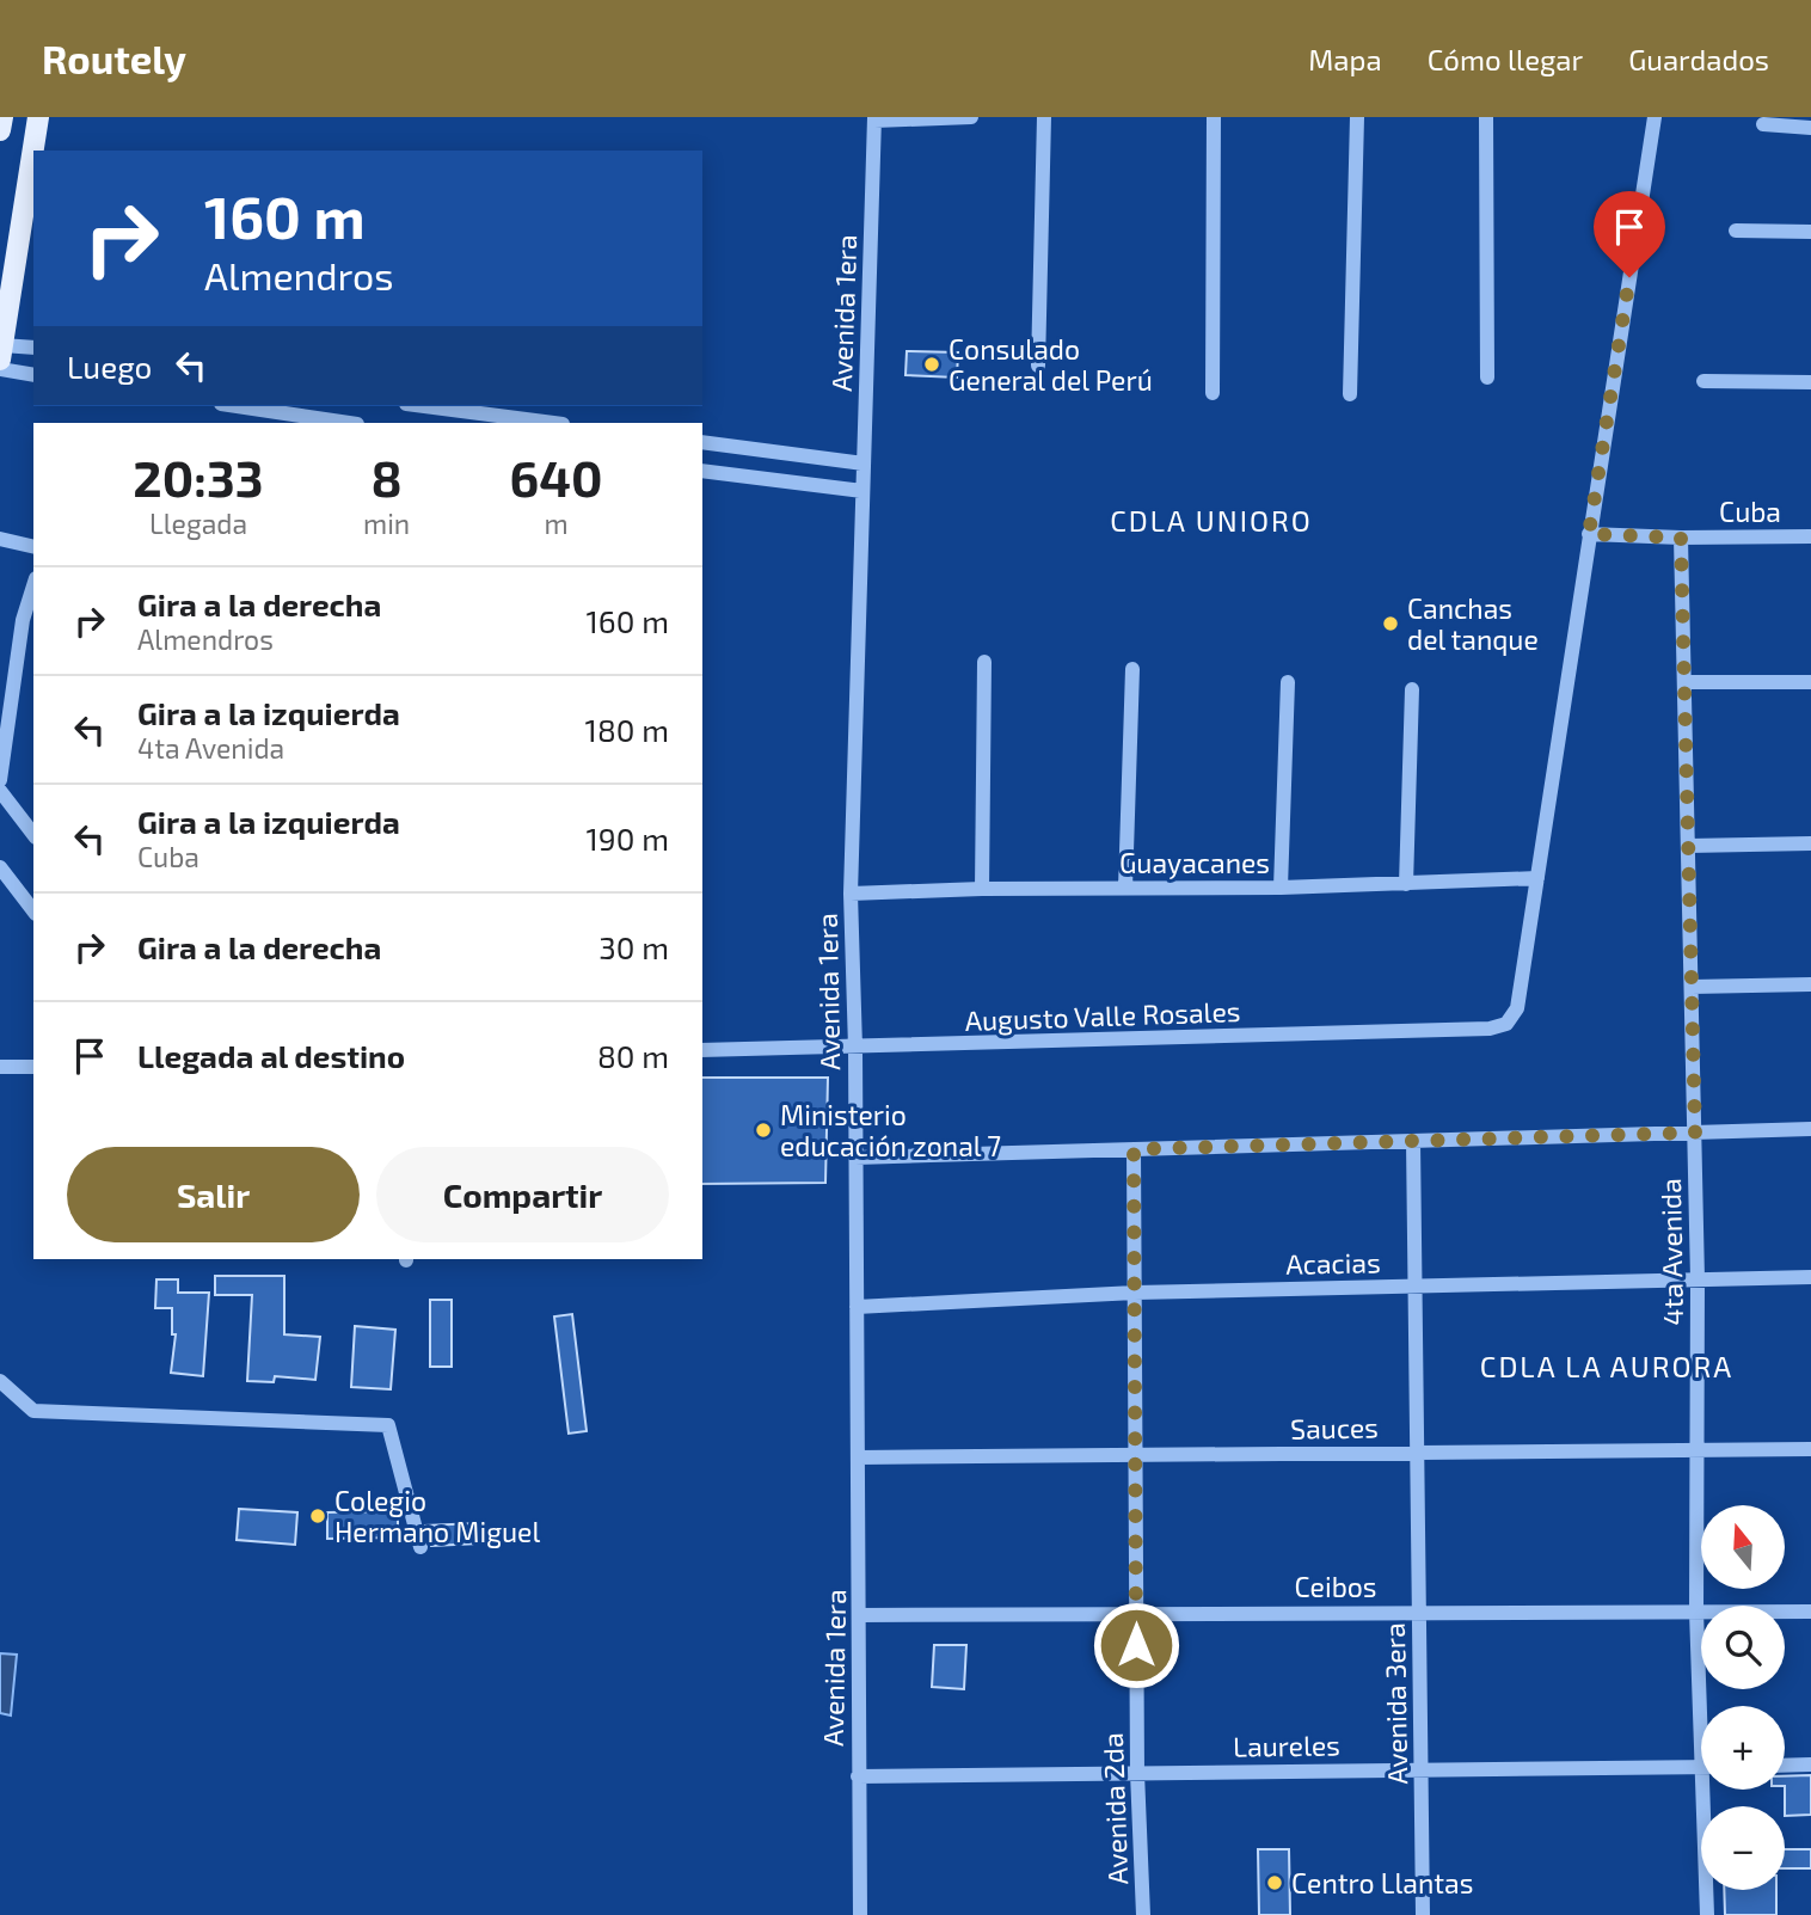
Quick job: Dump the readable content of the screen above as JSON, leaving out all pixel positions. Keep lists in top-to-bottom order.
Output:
{
  "streets": {
    "street": [
      "Avenida 1era",
      "Cuba",
      "Guayacanes",
      "Augusto Valle Rosales",
      "4ta Avenida",
      "Acacias",
      "Sauces",
      "Ceibos",
      "Avenida 3era",
      "Laureles",
      "Avenida 2da"
    ]
  },
  "crossings": [
    ["Avenida 1era", "Guayacanes"],
    ["Avenida 1era", "Augusto Valle Rosales"],
    ["Avenida 1era", "Acacias"],
    ["Avenida 1era", "Sauces"],
    ["Avenida 1era", "Ceibos"],
    ["Avenida 1era", "Laureles"],
    ["Cuba", "4ta Avenida"],
    ["Guayacanes", "Augusto Valle Rosales"],
    ["4ta Avenida", "Acacias"],
    ["4ta Avenida", "Sauces"],
    ["4ta Avenida", "Ceibos"],
    ["Acacias", "Avenida 3era"],
    ["Acacias", "Avenida 2da"],
    ["Sauces", "Avenida 3era"],
    ["Sauces", "Avenida 2da"],
    ["Ceibos", "Avenida 3era"],
    ["Ceibos", "Avenida 2da"],
    ["Avenida 3era", "Laureles"],
    ["Laureles", "Avenida 2da"]
  ],
  "districts": ["CDLA UNIORO", "CDLA LA AURORA"],
  "places": [
    "Consulado General del Perú",
    "Canchas del tanque",
    "Ministerio educación zonal 7",
    "Colegio Hermano Miguel",
    "Centro Llantas"
  ],
  "north": "top",
  "page": {
    "header": "Routely",
    "nav": ["Mapa", "Cómo llegar", "Guardados"],
    "turn": ["160 m", "Almendros"],
    "then": "Luego",
    "eta": [
      "20:33",
      "Llegada",
      "8",
      "min",
      "640",
      "m"
    ],
    "list": [
      {
        "name": "Gira a la derecha",
        "note": "Almendros",
        "value": "160 m"
      },
      {
        "name": "Gira a la izquierda",
        "note": "4ta Avenida",
        "value": "180 m"
      },
      {
        "name": "Gira a la izquierda",
        "note": "Cuba",
        "value": "190 m"
      },
      {
        "name": "Gira a la derecha",
        "value": "30 m"
      },
      {
        "name": "Llegada al destino",
        "value": "80 m"
      }
    ],
    "buttons": ["Salir", "Compartir"],
    "map_buttons": ["+", "−"]
  }
}
